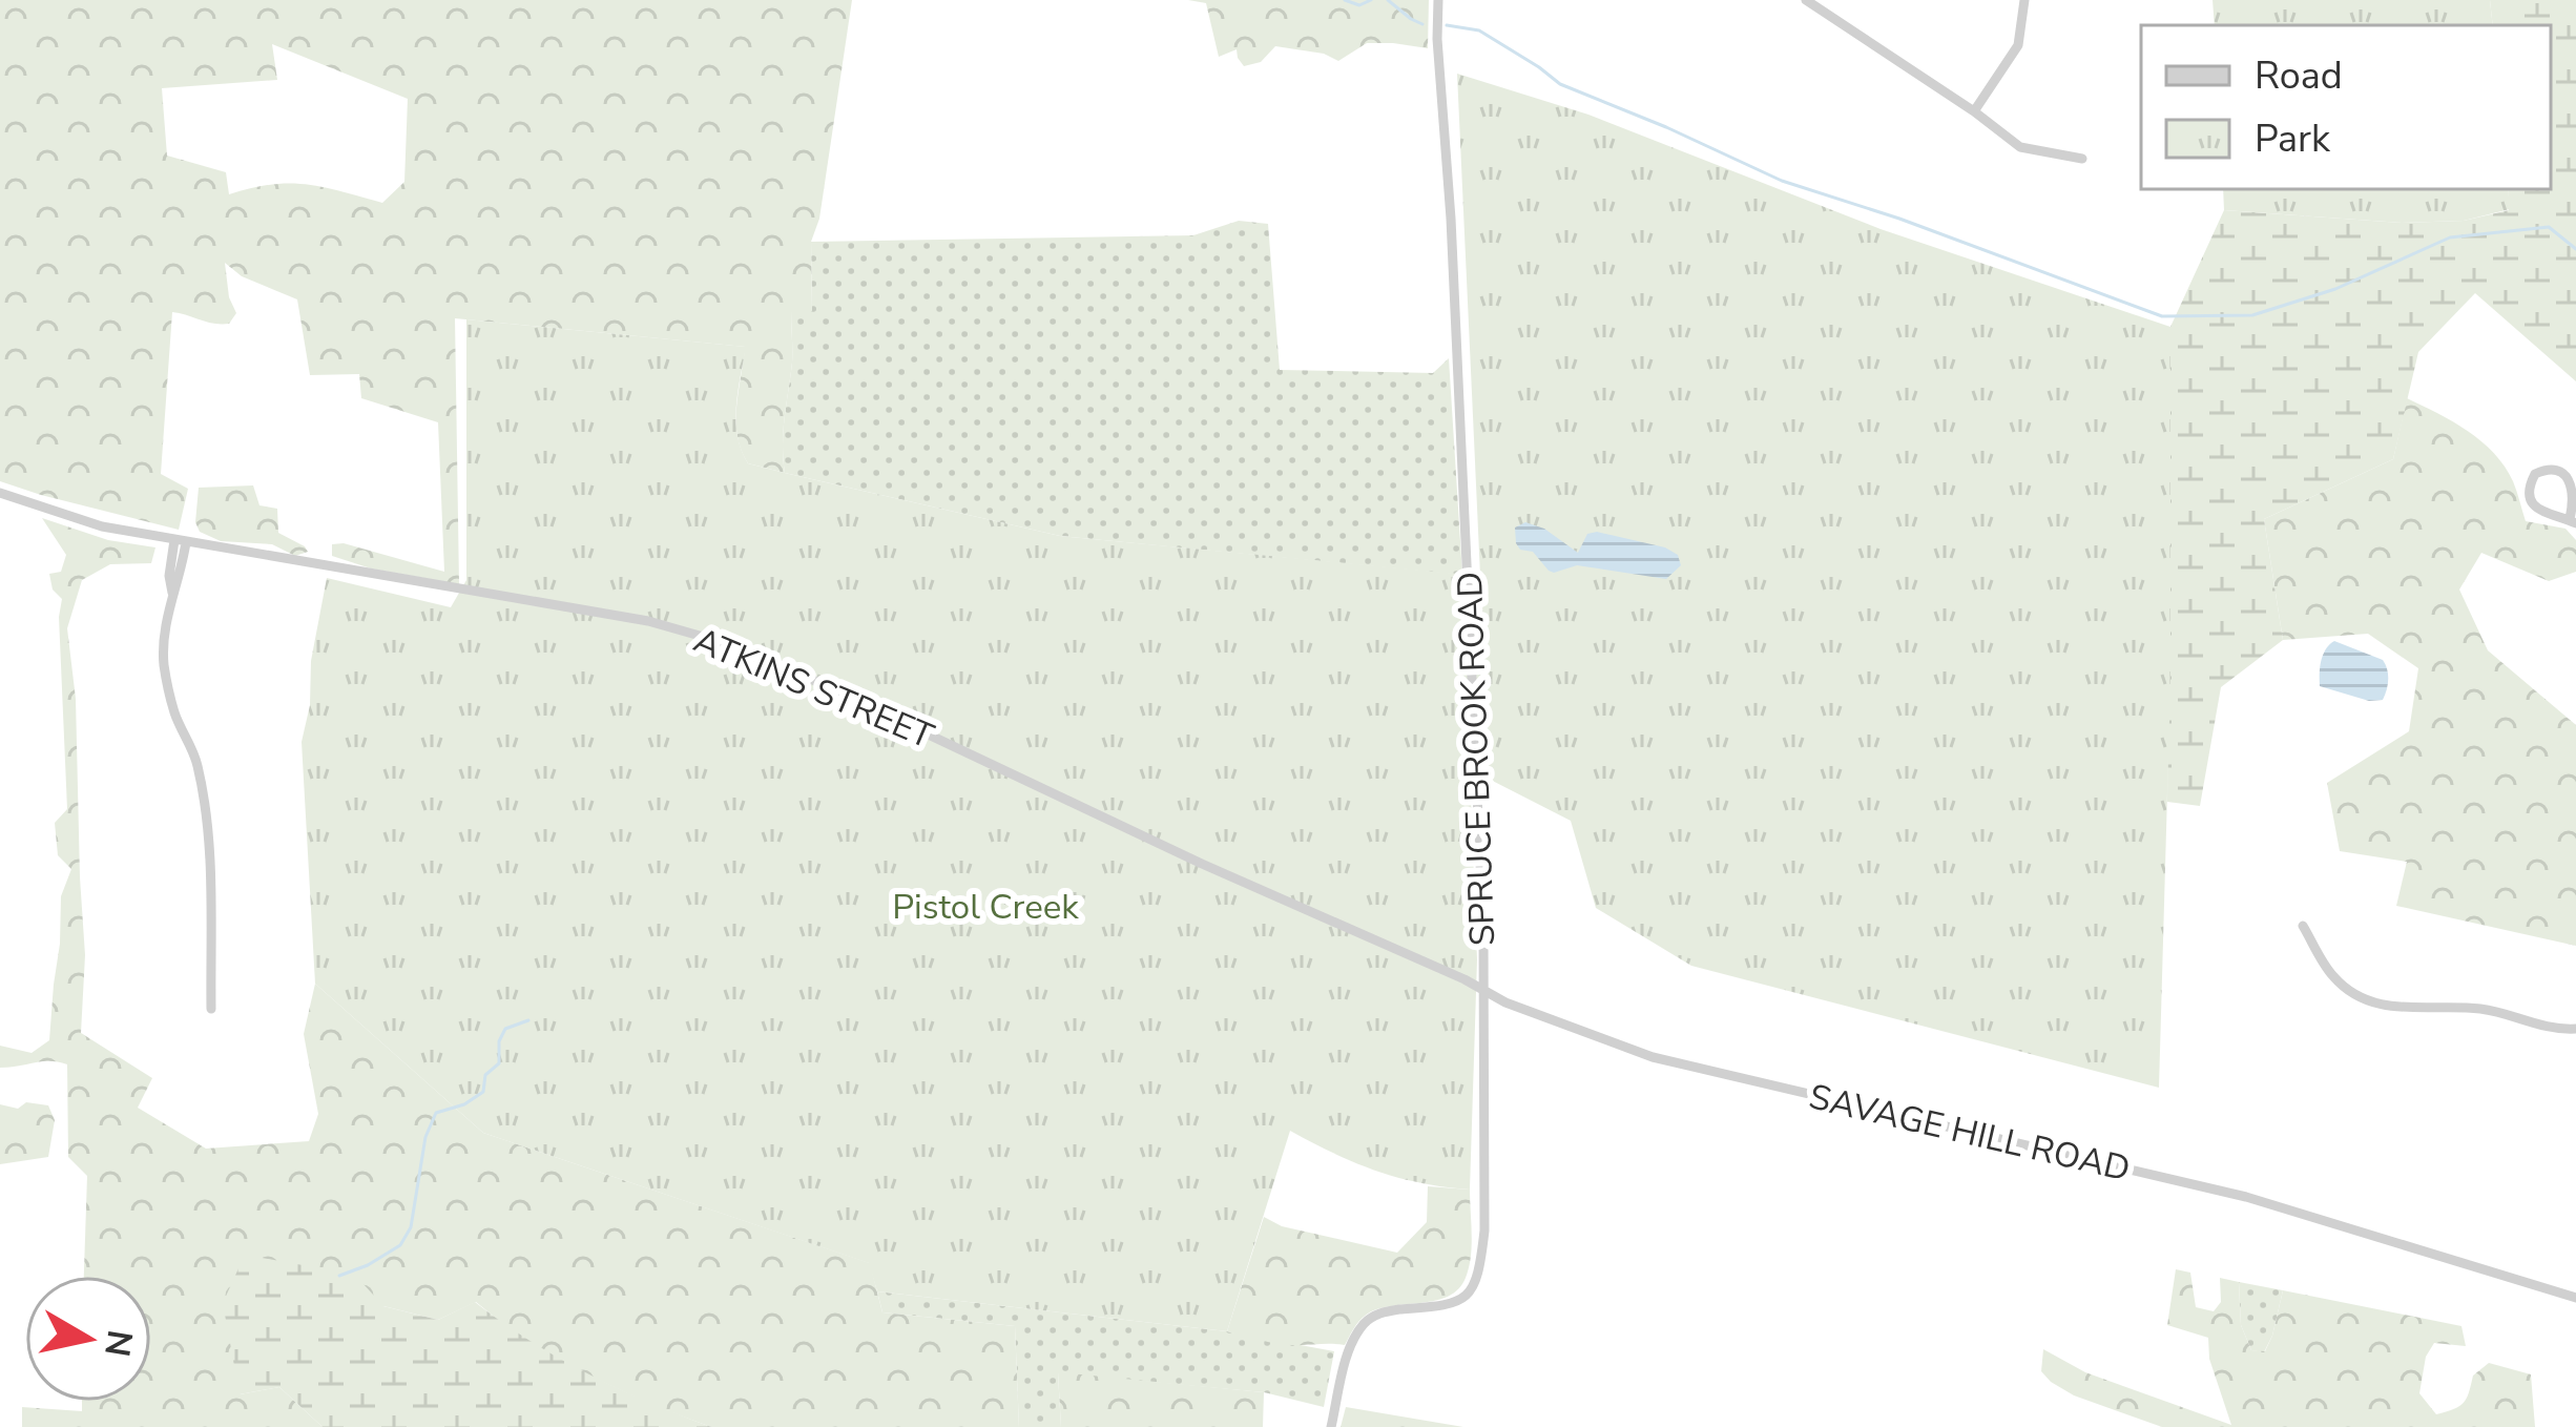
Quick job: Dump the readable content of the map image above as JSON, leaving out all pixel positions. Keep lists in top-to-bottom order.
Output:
{
  "streets": {
    "street": ["ATKINS STREET", "SPRUCE BROOK ROAD", "SAVAGE HILL ROAD"]
  },
  "crossings": [
    ["ATKINS STREET", "SAVAGE HILL ROAD"],
    ["SPRUCE BROOK ROAD", "SAVAGE HILL ROAD"]
  ],
  "parks": ["Pistol Creek"],
  "legend": ["Road", "Park"],
  "north": "right"
}
